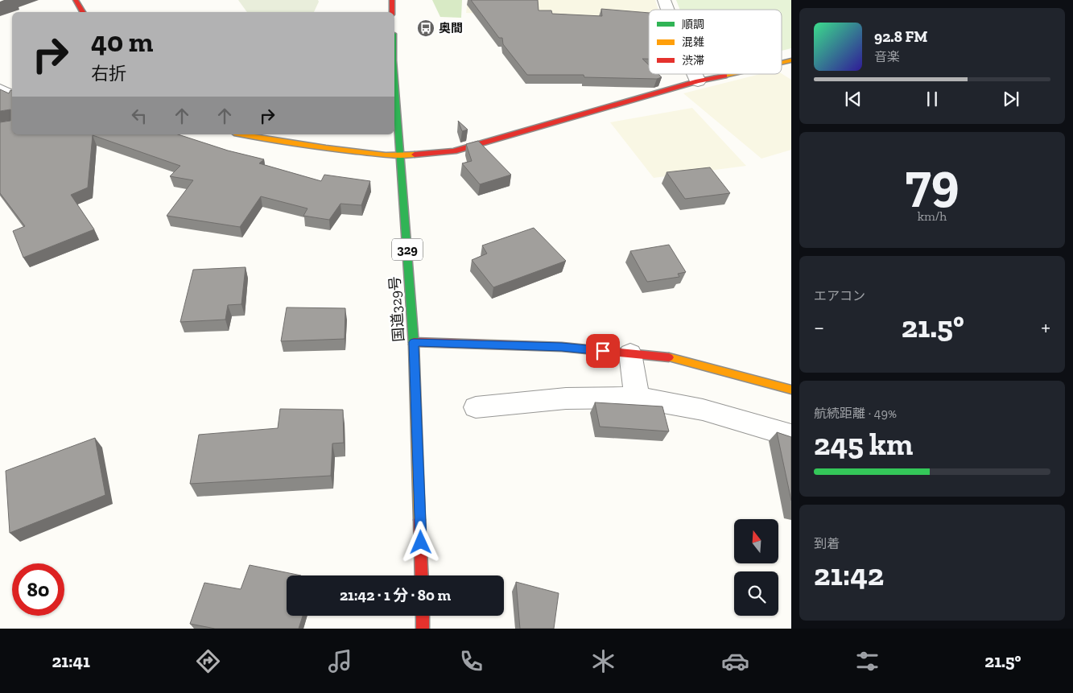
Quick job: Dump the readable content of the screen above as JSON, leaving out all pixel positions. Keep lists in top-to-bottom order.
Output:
{
  "streets": {
    "main road": ["329", "国道329号"]
  },
  "places": {
    "bus stop": ["奥間"]
  },
  "legend": ["順調", "混雑", "渋滞"],
  "north": "top",
  "page": {
    "turn": ["40 m", "右折"],
    "song": ["92.8 FM", "音楽"],
    "tile": [
      ["79", "km/h"],
      "エアコン",
      ["航続距離 · 49%", "245 km"],
      ["到着", "21:42"]
    ],
    "heat": ["−", "21.5°", "+"],
    "limit": "80",
    "trip": "21:42 · 1 分 · 80 m",
    "tabs": ["21:41", "21.5°"]
  }
}
